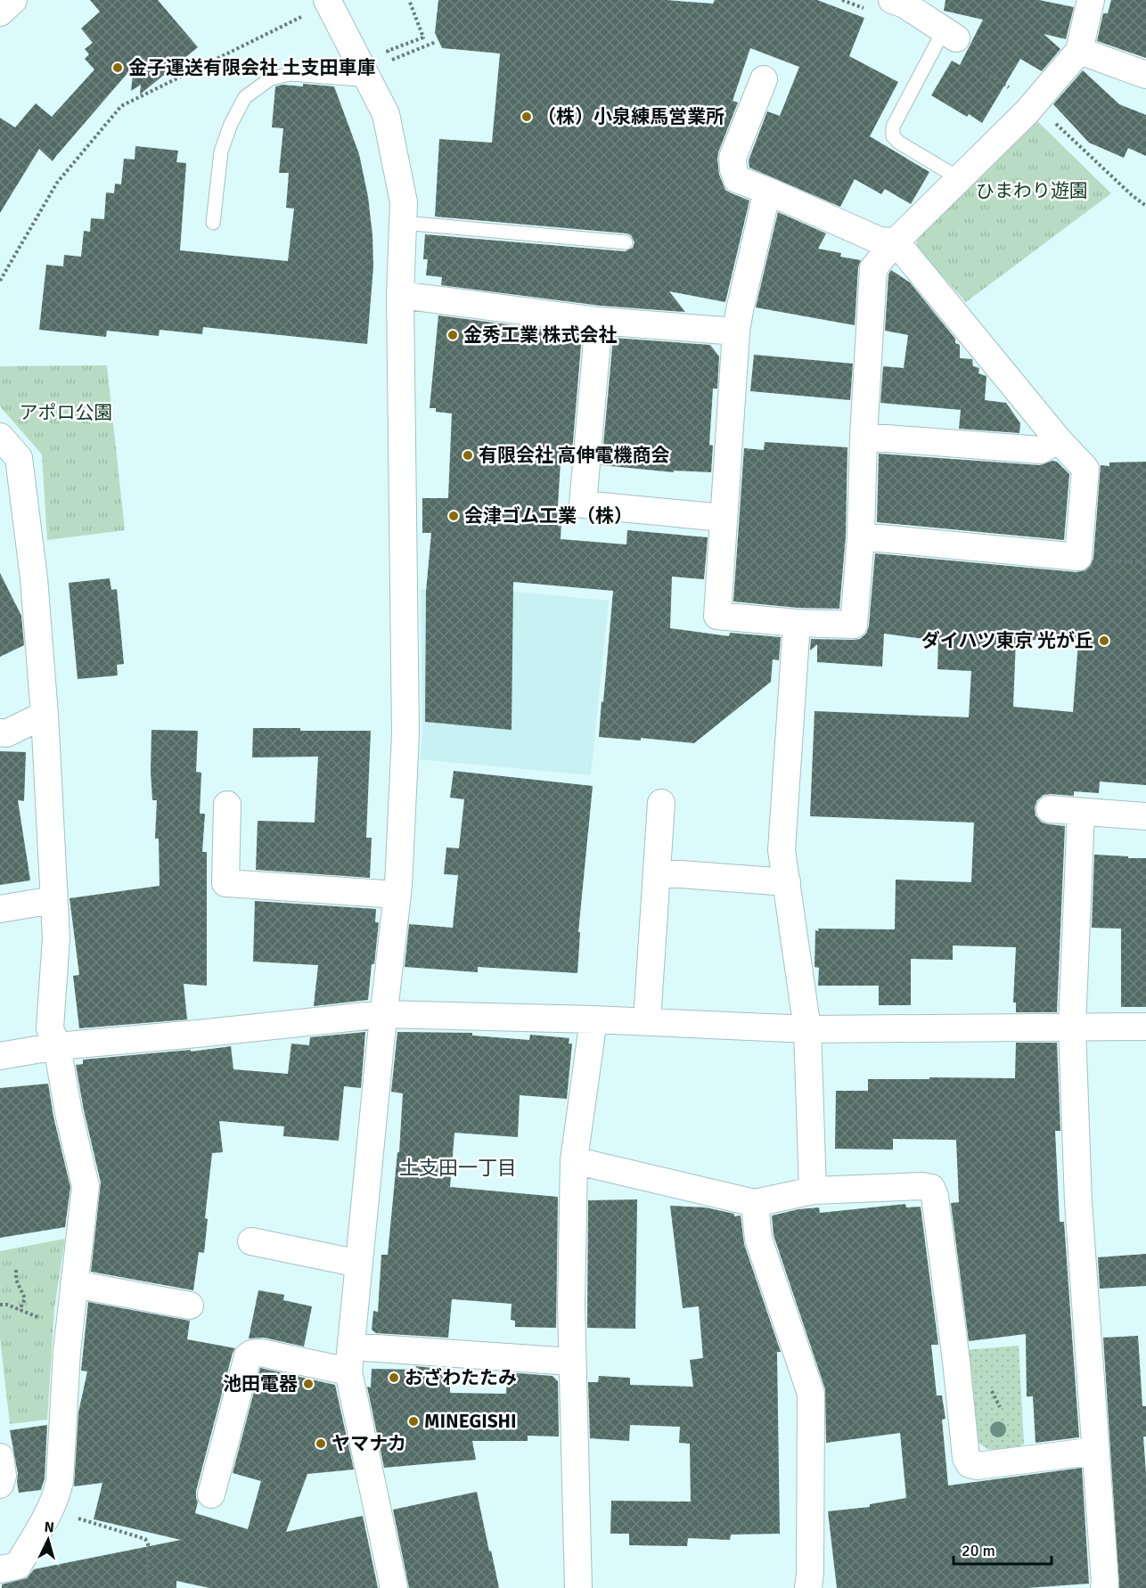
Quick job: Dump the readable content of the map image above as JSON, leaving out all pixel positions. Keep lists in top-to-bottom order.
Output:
{
  "districts": ["土支田一丁目"],
  "parks": ["ひまわり遊園", "アポロ公園"],
  "places": [
    "金子運送有限会社 土支田車庫",
    "（株）小泉練馬営業所",
    "金秀工業 株式会社",
    "有限会社 高伸電機商会",
    "会津ゴム工業（株）",
    "ダイハツ東京 光が丘",
    "おざわたたみ",
    "池田電器",
    "MINEGISHI",
    "ヤマナカ"
  ],
  "scale_bar": "20 m",
  "north": "top"
}
